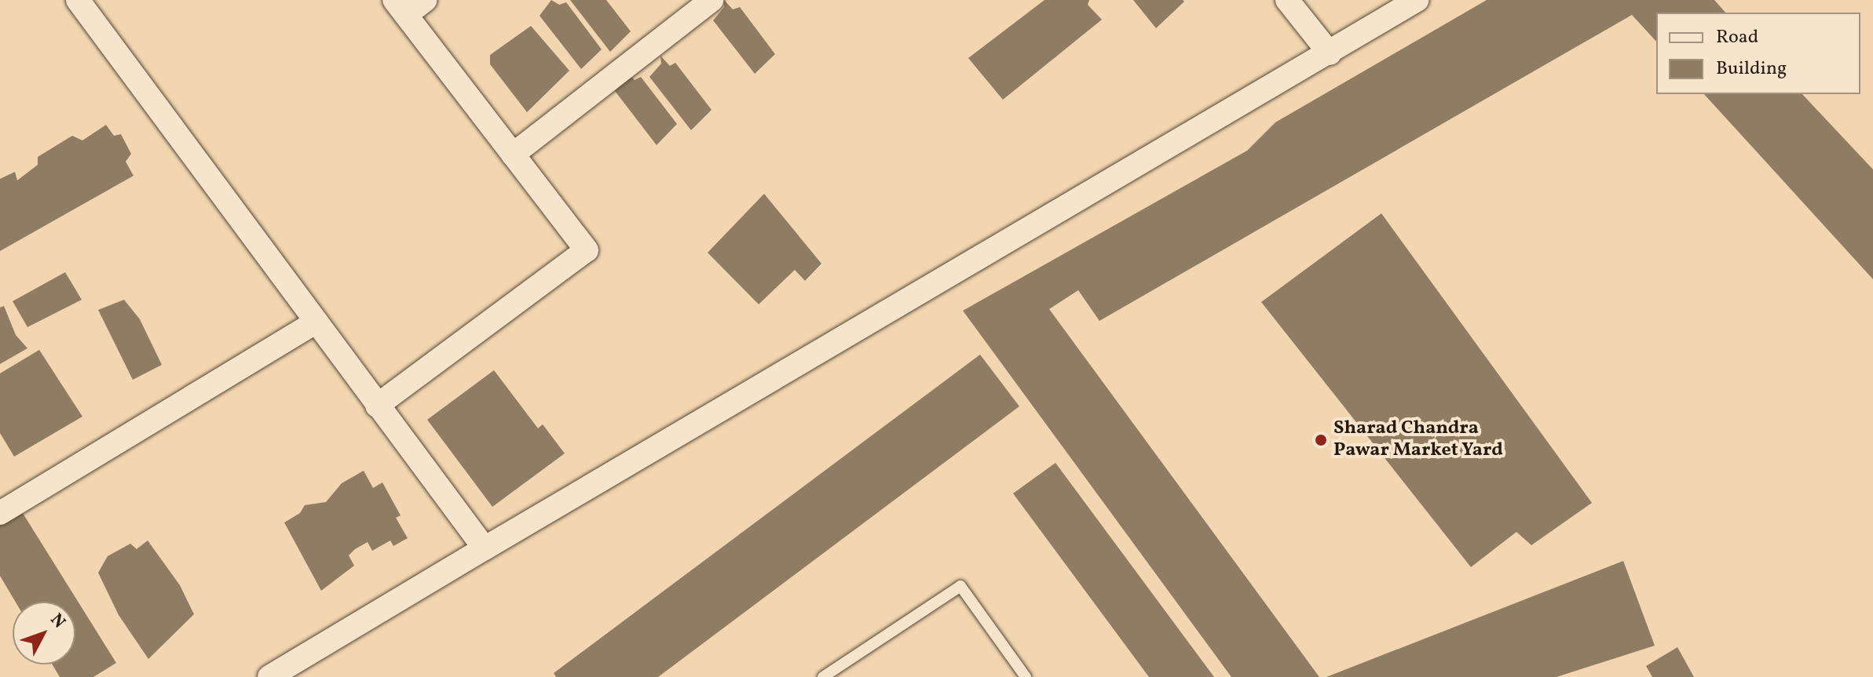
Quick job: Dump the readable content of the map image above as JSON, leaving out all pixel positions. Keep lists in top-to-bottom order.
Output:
{
  "places": ["Sharad Chandra Pawar Market Yard"],
  "legend": ["Road", "Building"],
  "north": "top right"
}
